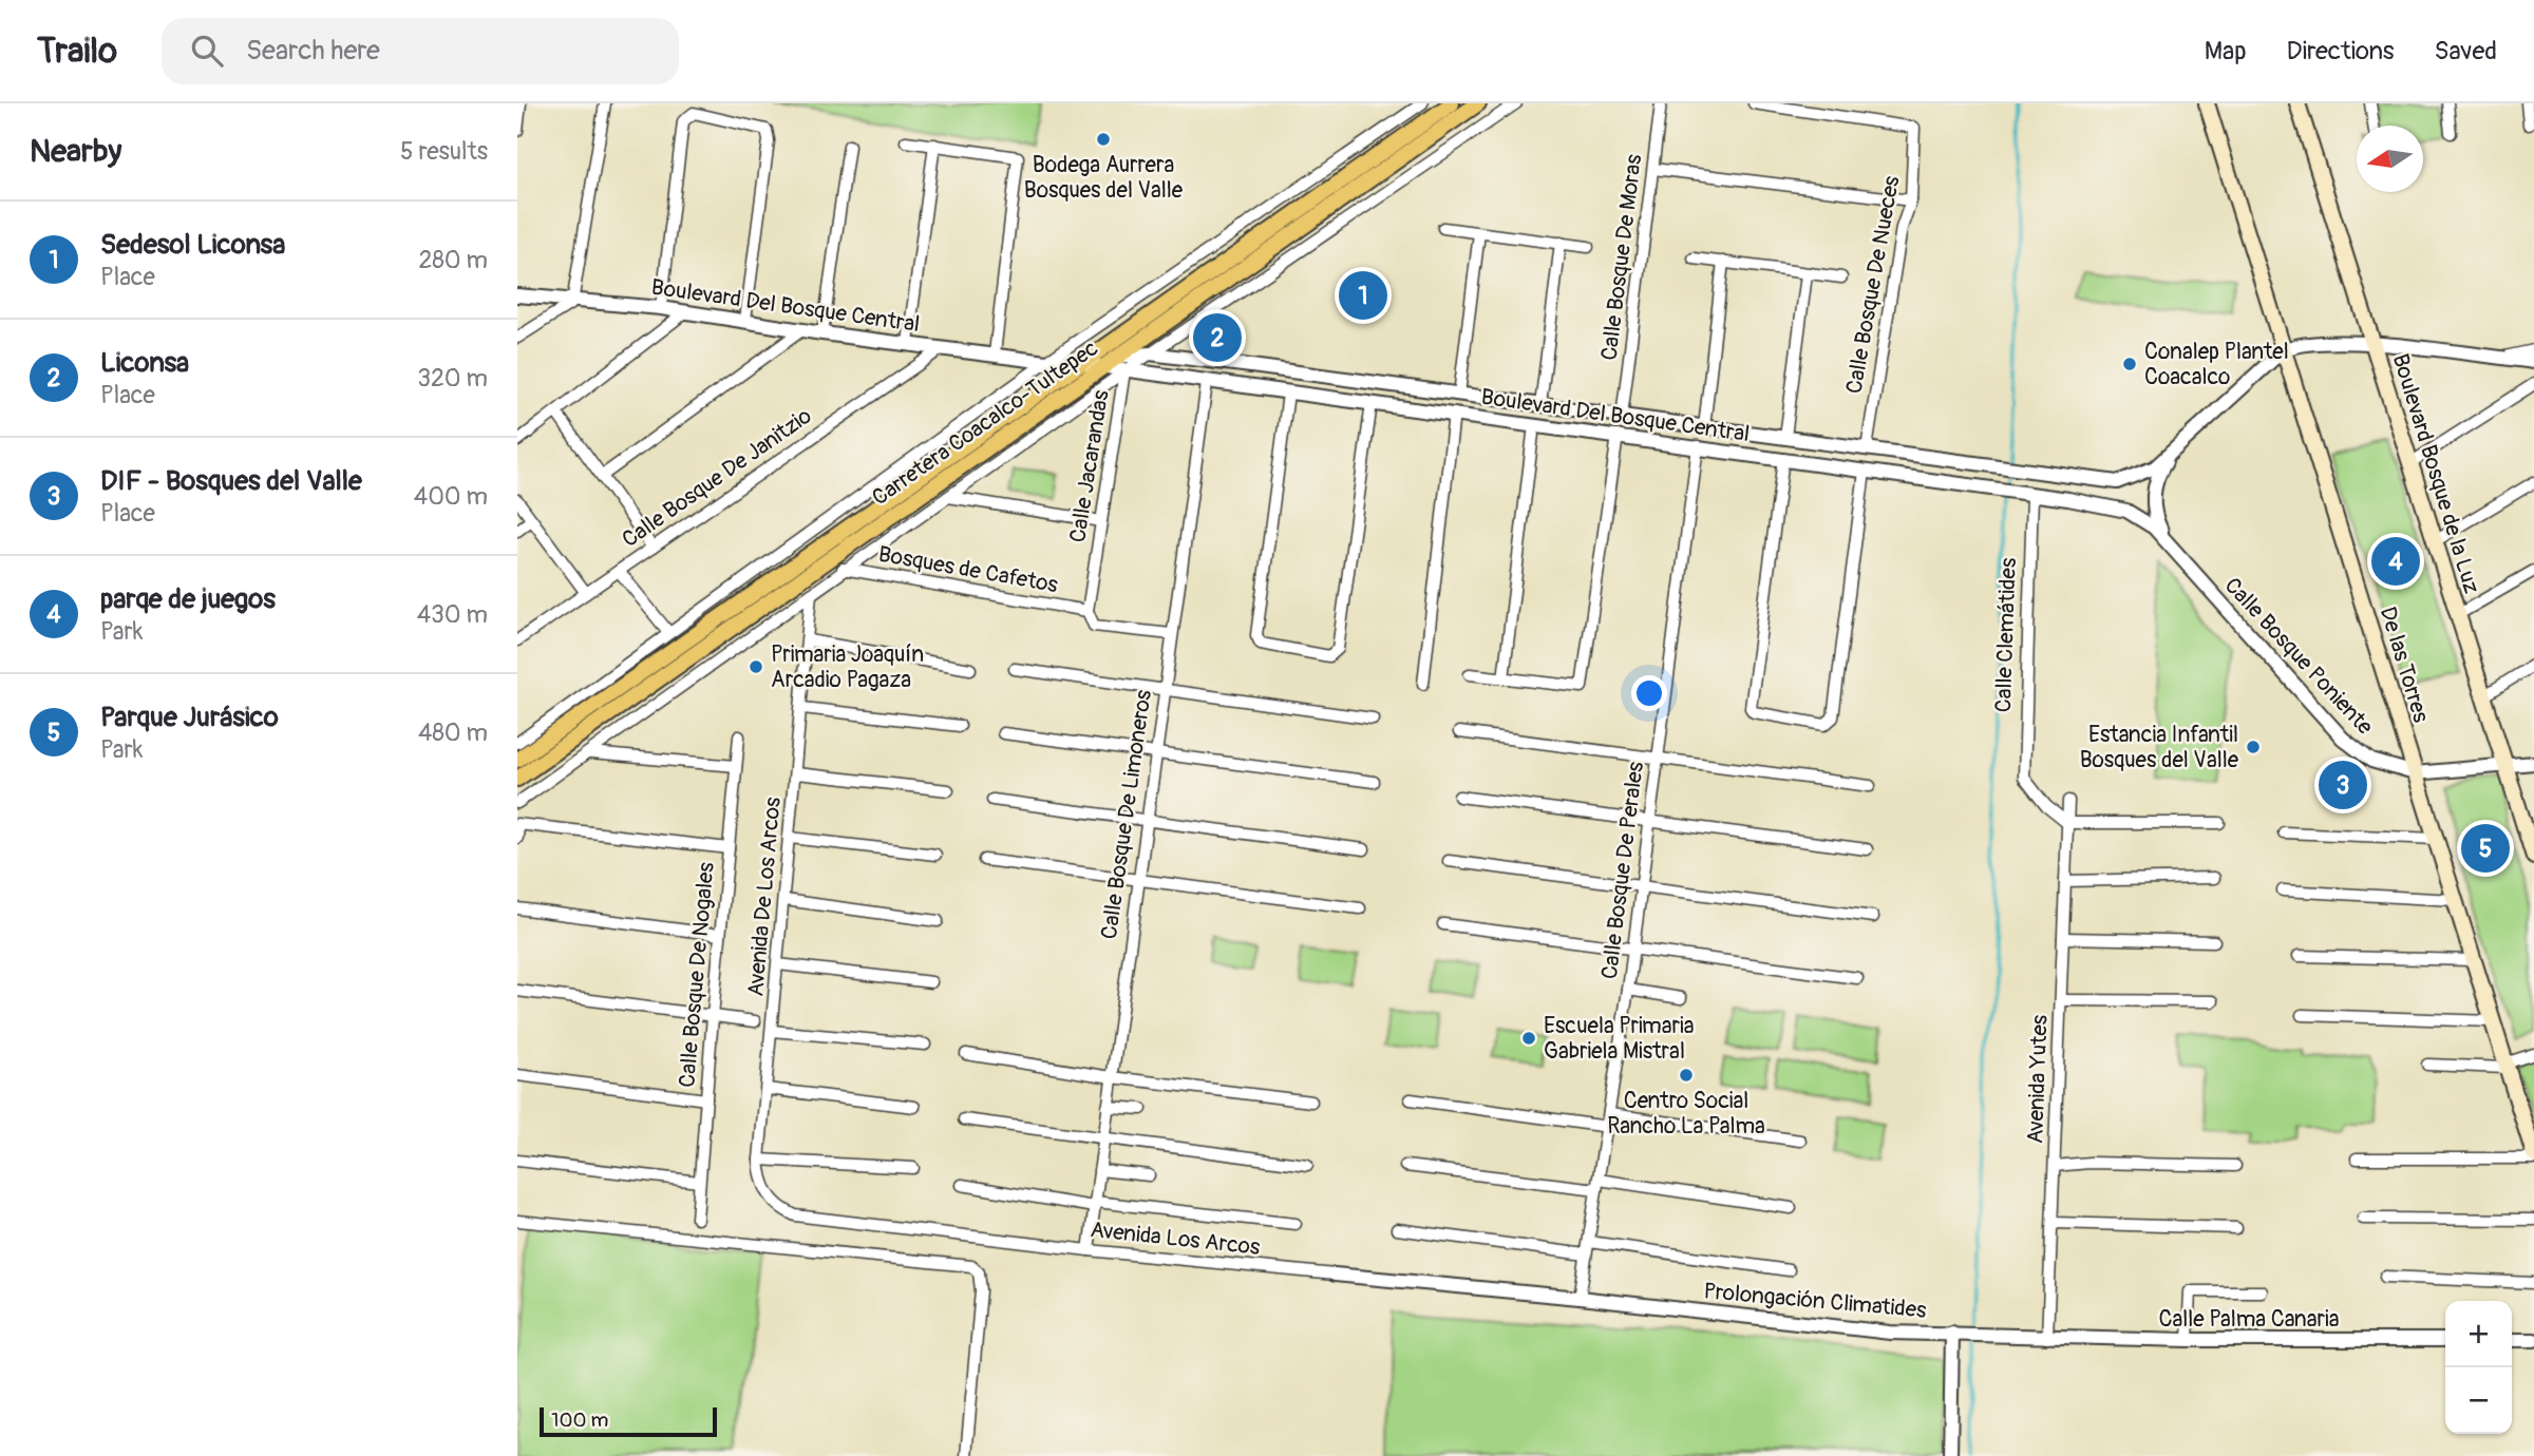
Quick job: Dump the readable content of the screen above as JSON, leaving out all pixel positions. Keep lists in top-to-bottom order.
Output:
{
  "streets": {
    "main road": ["Carretera Coacalco-Tultepec", "Boulevard Bosque de la Luz", "De las Torres"],
    "street": [
      "Calle Bosque De Moras",
      "Calle Bosque De Nueces",
      "Boulevard Del Bosque Central",
      "Calle Jacarandas",
      "Calle Bosque De Janitzio",
      "Bosques de Cafetos",
      "Calle Clemátides",
      "Calle Bosque Poniente",
      "Calle Bosque De Limoneros",
      "Calle Bosque De Perales",
      "Avenida De Los Arcos",
      "Calle Bosque De Nogales",
      "Avenida Yutes",
      "Avenida Los Arcos",
      "Prolongación Climatides",
      "Calle Palma Canaria"
    ]
  },
  "crossings": [
    ["Calle Bosque De Moras", "Boulevard Del Bosque Central"],
    ["Calle Bosque De Nueces", "Boulevard Del Bosque Central"],
    ["Boulevard Del Bosque Central", "Carretera Coacalco-Tultepec"],
    ["Boulevard Del Bosque Central", "Calle Jacarandas"],
    ["Boulevard Del Bosque Central", "Calle Bosque De Janitzio"],
    ["Boulevard Del Bosque Central", "Calle Clemátides"],
    ["Boulevard Del Bosque Central", "Calle Bosque Poniente"],
    ["Boulevard Del Bosque Central", "Calle Bosque De Limoneros"],
    ["Boulevard Del Bosque Central", "Calle Bosque De Perales"],
    ["Carretera Coacalco-Tultepec", "Calle Jacarandas"],
    ["Calle Jacarandas", "Bosques de Cafetos"],
    ["Boulevard Bosque de la Luz", "Calle Bosque Poniente"],
    ["Calle Clemátides", "Avenida Yutes"],
    ["Calle Bosque Poniente", "De las Torres"],
    ["Calle Bosque De Limoneros", "Avenida Los Arcos"],
    ["Calle Bosque De Perales", "Avenida Los Arcos"],
    ["Calle Bosque De Perales", "Prolongación Climatides"],
    ["Avenida De Los Arcos", "Avenida Los Arcos"],
    ["Avenida Yutes", "Prolongación Climatides"],
    ["Avenida Yutes", "Calle Palma Canaria"],
    ["Avenida Los Arcos", "Prolongación Climatides"],
    ["Prolongación Climatides", "Calle Palma Canaria"]
  ],
  "places": [
    "Bodega Aurrera Bosques del Valle",
    "Conalep Plantel Coacalco",
    "Primaria Joaquín Arcadio Pagaza",
    "Estancia Infantil Bosques del Valle",
    "Escuela Primaria Gabriela Mistral",
    "Centro Social Rancho La Palma"
  ],
  "scale_bar": "100 m",
  "north": "left",
  "page": {
    "header": "Trailo",
    "search": "Search here",
    "nav": ["Map", "Directions", "Saved"],
    "heading": ["Nearby", "5 results"],
    "list": [
      {
        "mark": "1",
        "name": "Sedesol Liconsa",
        "note": "Place",
        "value": "280 m"
      },
      {
        "mark": "2",
        "name": "Liconsa",
        "note": "Place",
        "value": "320 m"
      },
      {
        "mark": "3",
        "name": "DIF - Bosques del Valle",
        "note": "Place",
        "value": "400 m"
      },
      {
        "mark": "4",
        "name": "parqe de juegos",
        "note": "Park",
        "value": "430 m"
      },
      {
        "mark": "5",
        "name": "Parque Jurásico",
        "note": "Park",
        "value": "480 m"
      }
    ],
    "pins": [
      "1",
      "2",
      "4",
      "3",
      "5"
    ],
    "map_buttons": ["+", "−"],
    "scale": "100 m"
  }
}
